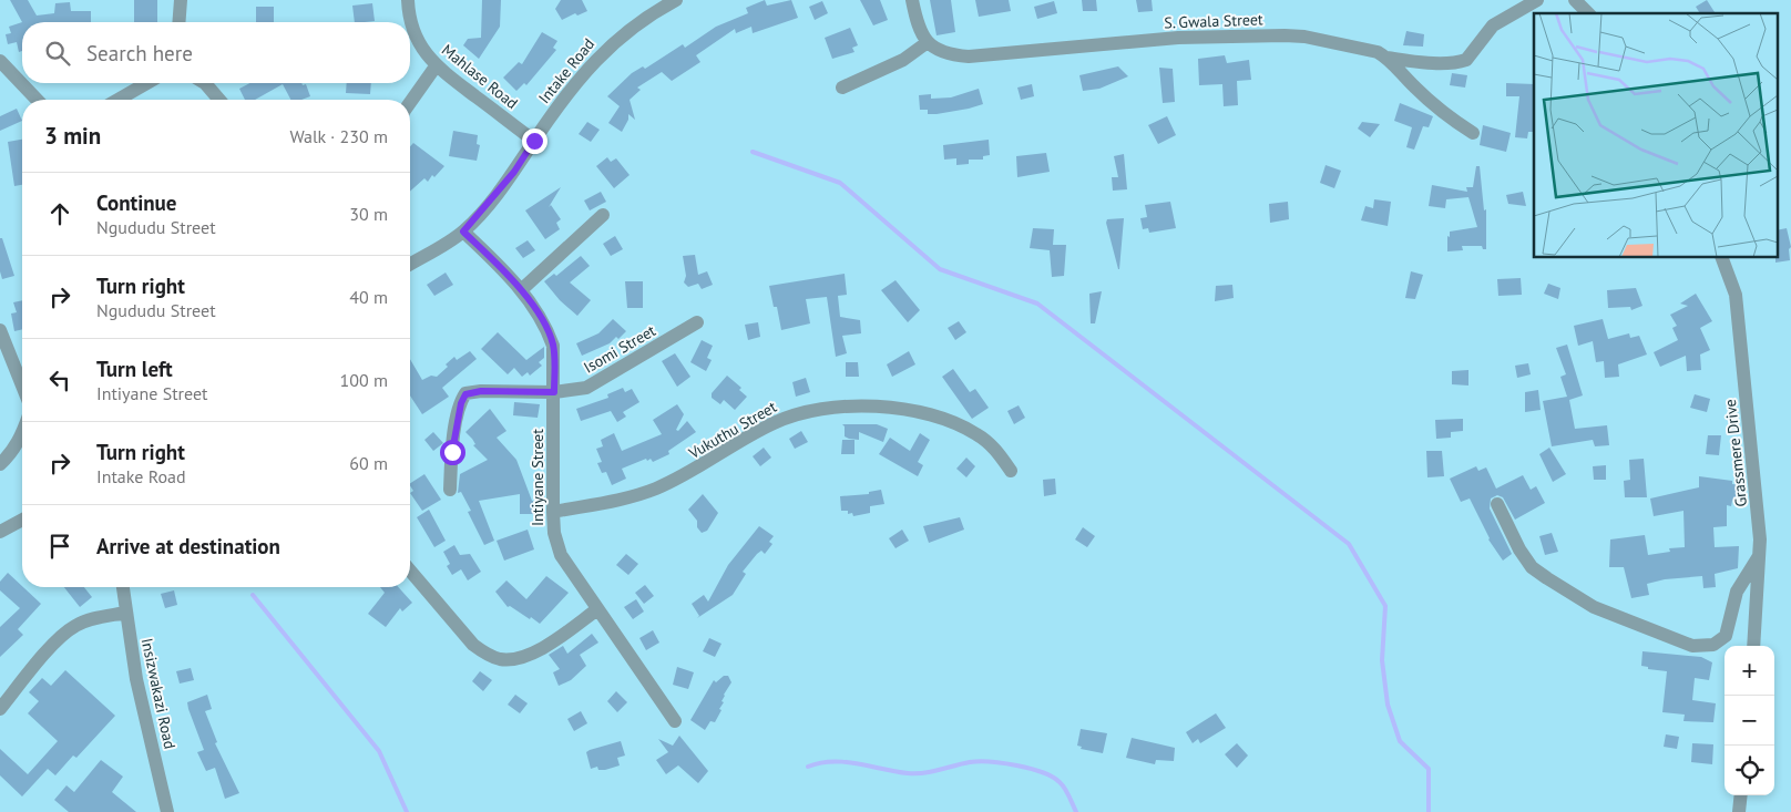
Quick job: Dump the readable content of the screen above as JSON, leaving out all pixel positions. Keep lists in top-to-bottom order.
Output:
{
  "streets": {
    "street": [
      "S. Gwala Street",
      "Intake Road",
      "Mahlase Road",
      "Isomi Street",
      "Vukuthu Street",
      "Grassmere Drive",
      "Intiyane Street",
      "Insizwakazi Road"
    ]
  },
  "crossings": [
    ["Intake Road", "Mahlase Road"],
    ["Intake Road", "Intiyane Street"],
    ["Isomi Street", "Intiyane Street"],
    ["Vukuthu Street", "Intiyane Street"]
  ],
  "page": {
    "search": "Search here",
    "heading": ["3 min", "Walk · 230 m"],
    "list": [
      ["Continue", "Ngududu Street", "30 m"],
      ["Turn right", "Ngududu Street", "40 m"],
      ["Turn left", "Intiyane Street", "100 m"],
      ["Turn right", "Intake Road", "60 m"],
      "Arrive at destination"
    ],
    "map_buttons": ["+", "−"]
  }
}
